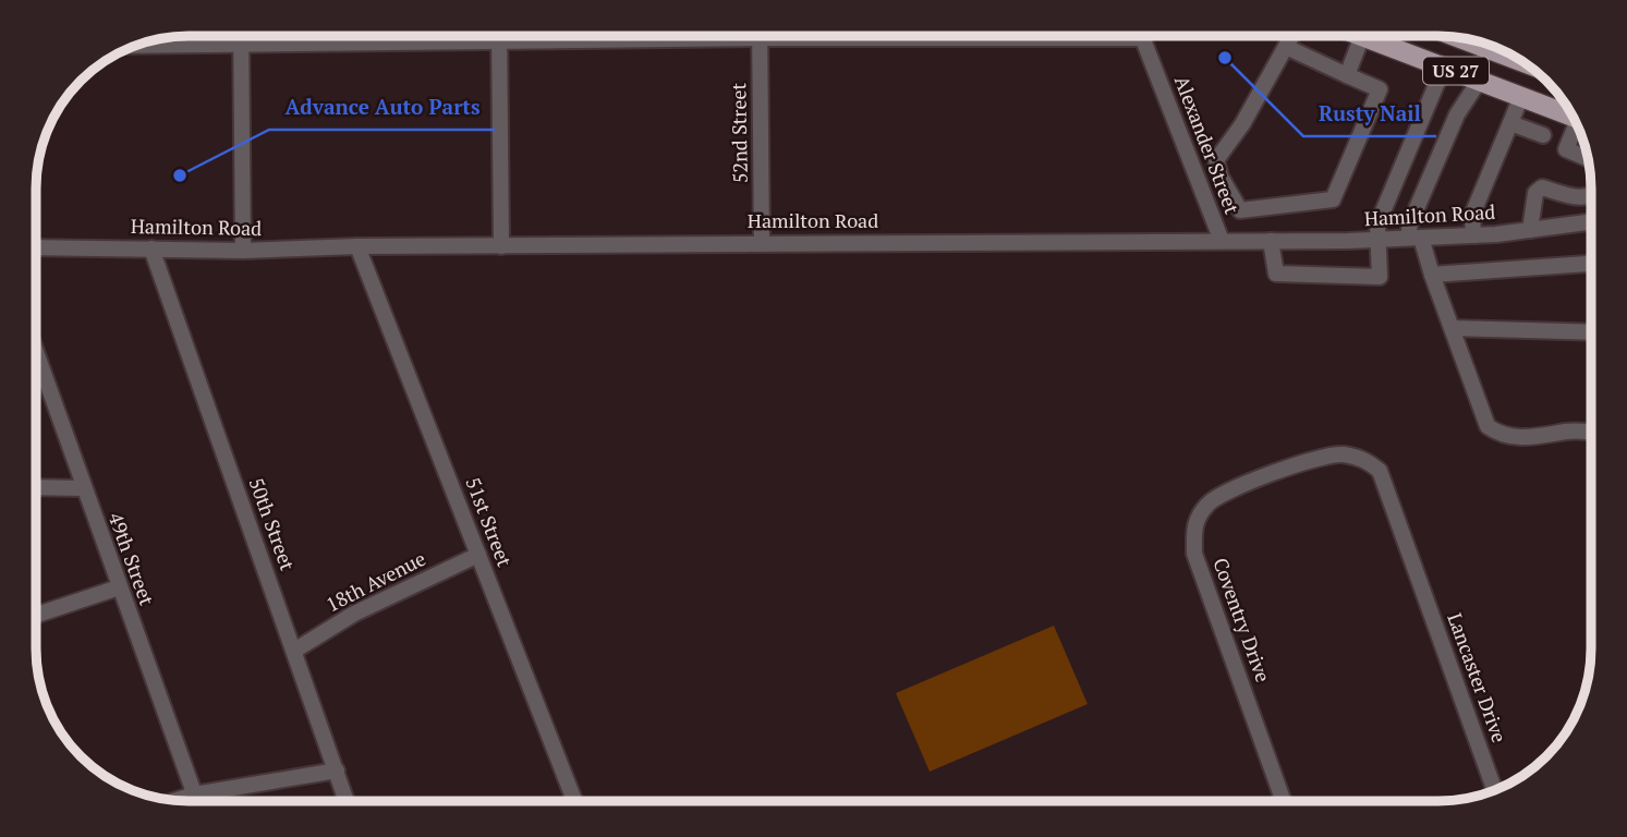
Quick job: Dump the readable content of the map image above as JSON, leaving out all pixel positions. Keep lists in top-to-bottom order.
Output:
{
  "streets": {
    "main road": ["US 27"],
    "street": [
      "52nd Street",
      "Alexander Street",
      "Hamilton Road",
      "51st Street",
      "50th Street",
      "49th Street",
      "18th Avenue",
      "Coventry Drive",
      "Lancaster Drive"
    ]
  },
  "crossings": [
    ["52nd Street", "Hamilton Road"],
    ["Alexander Street", "Hamilton Road"],
    ["Hamilton Road", "51st Street"],
    ["Hamilton Road", "50th Street"],
    ["51st Street", "18th Avenue"],
    ["50th Street", "18th Avenue"],
    ["Coventry Drive", "Lancaster Drive"]
  ],
  "places": ["Rusty Nail", "Advance Auto Parts"]
}
